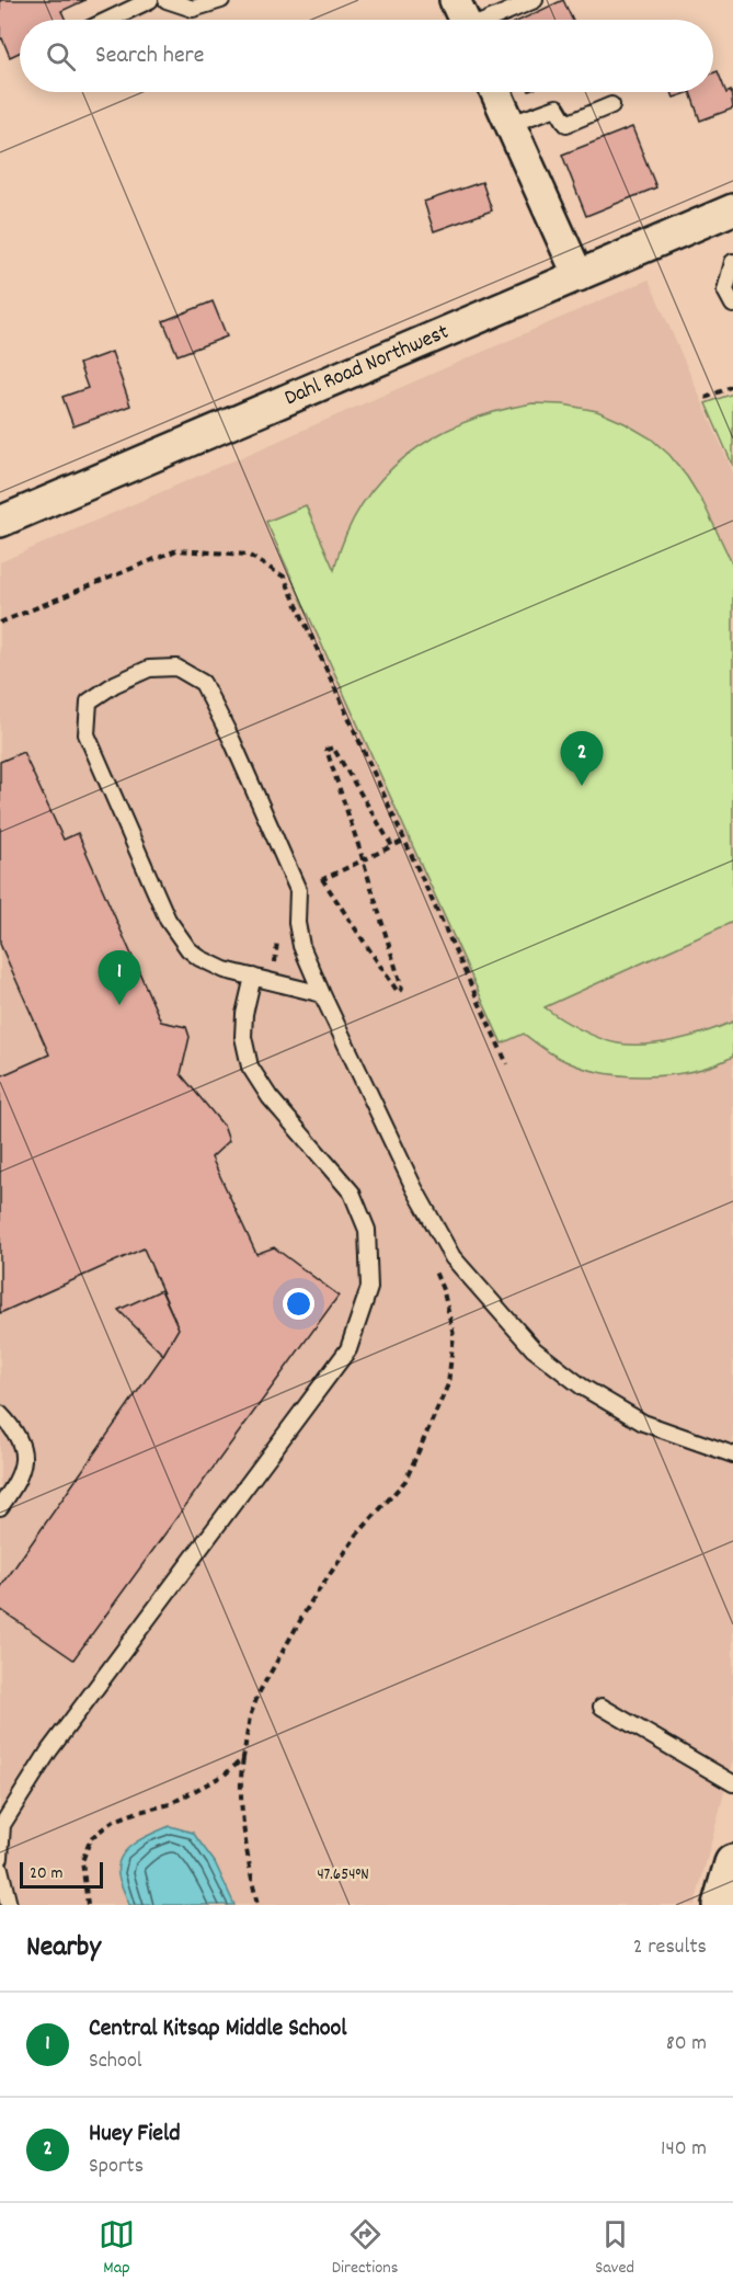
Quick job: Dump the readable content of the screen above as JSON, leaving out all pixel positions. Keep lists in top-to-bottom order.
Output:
{
  "streets": {
    "street": ["Dahl Road Northwest"]
  },
  "scale_bar": "20 m",
  "page": {
    "search": "Search here",
    "pins": ["2", "1"],
    "scale": "20 m",
    "heading": ["Nearby", "2 results"],
    "list": [
      {
        "mark": "1",
        "name": "Central Kitsap Middle School",
        "note": "School",
        "value": "80 m"
      },
      {
        "mark": "2",
        "name": "Huey Field",
        "note": "Sports",
        "value": "140 m"
      }
    ],
    "nav": ["Map", "Directions", "Saved"]
  },
  "coordinates": ["47.654°N"]
}
